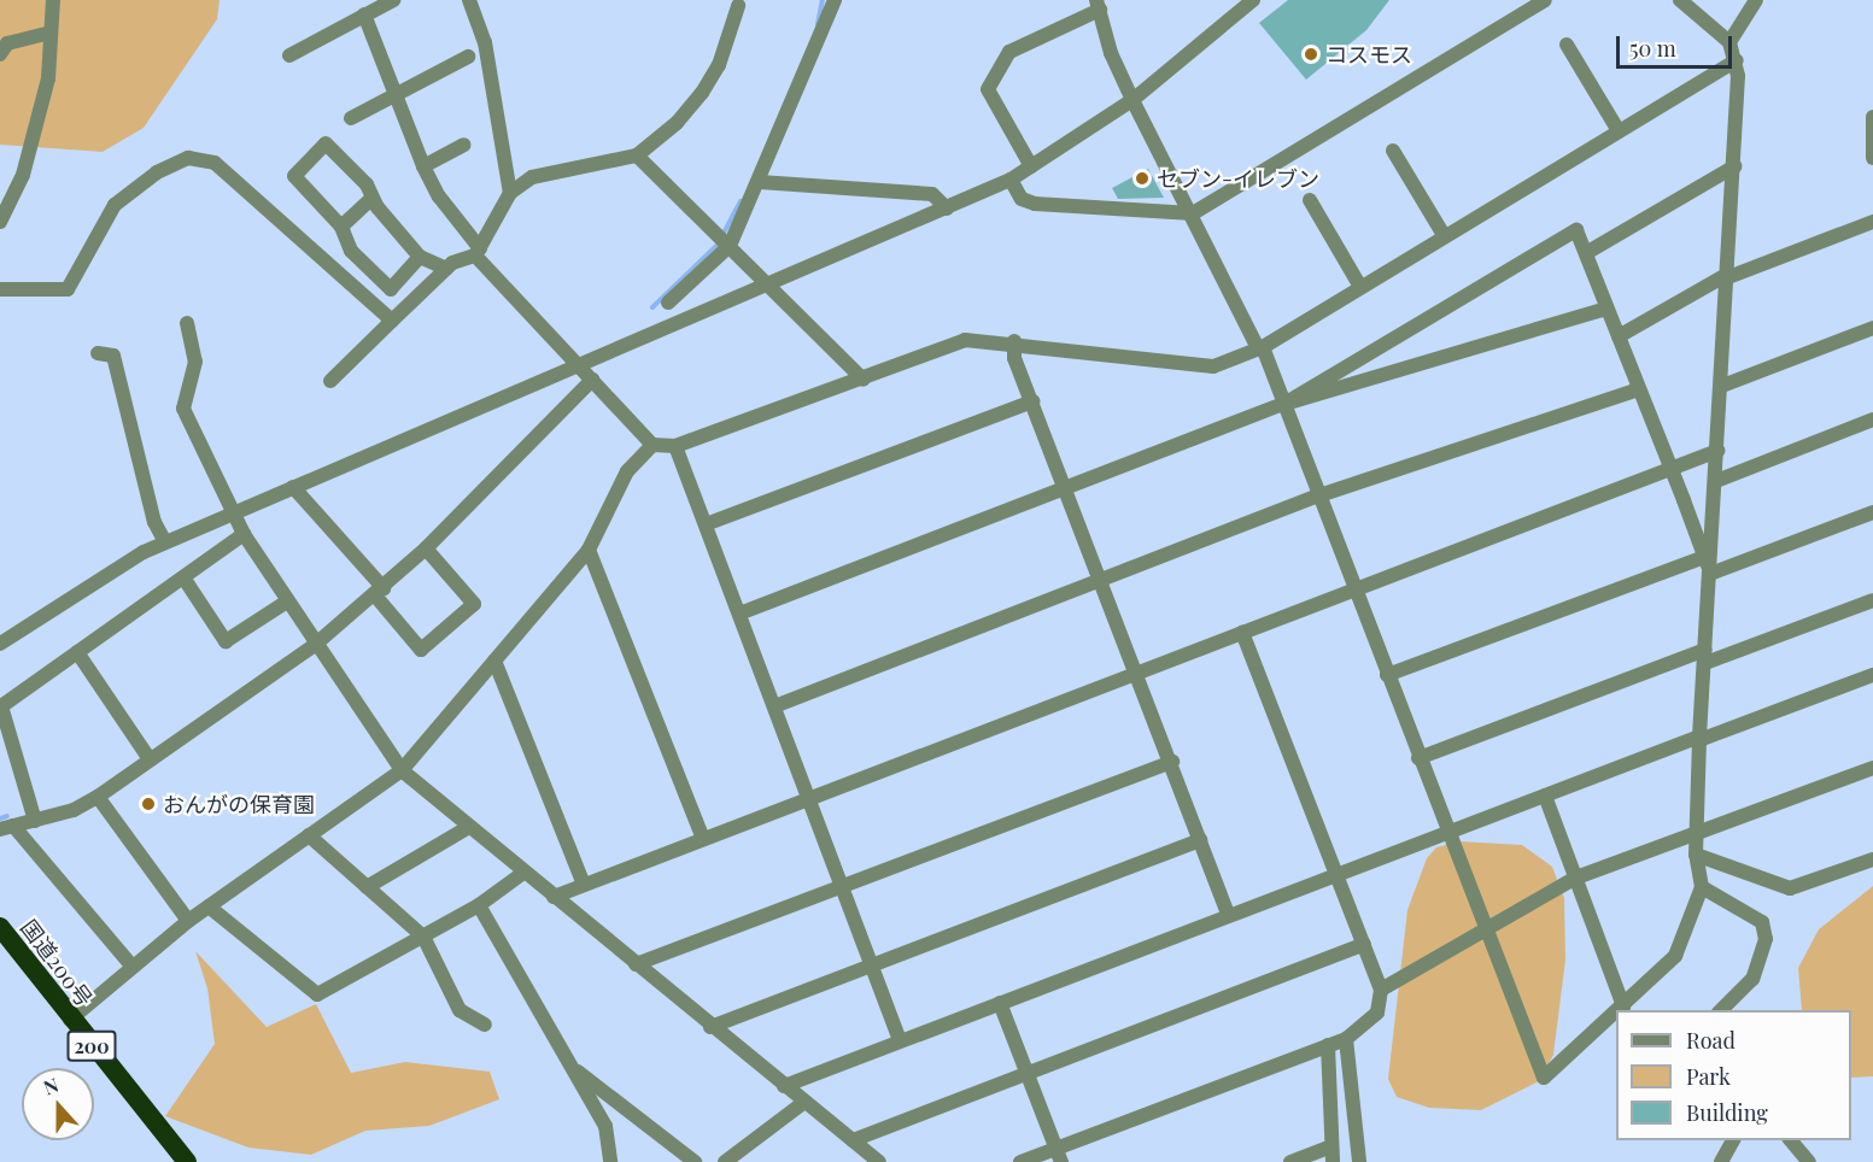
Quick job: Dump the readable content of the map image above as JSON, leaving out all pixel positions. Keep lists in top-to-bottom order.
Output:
{
  "streets": {
    "highway": ["国道200号", "200"]
  },
  "places": ["コスモス", "セブン-イレブン", "おんがの保育園"],
  "legend": ["Road", "Park", "Building"],
  "scale_bar": "50 m",
  "north": "top"
}
